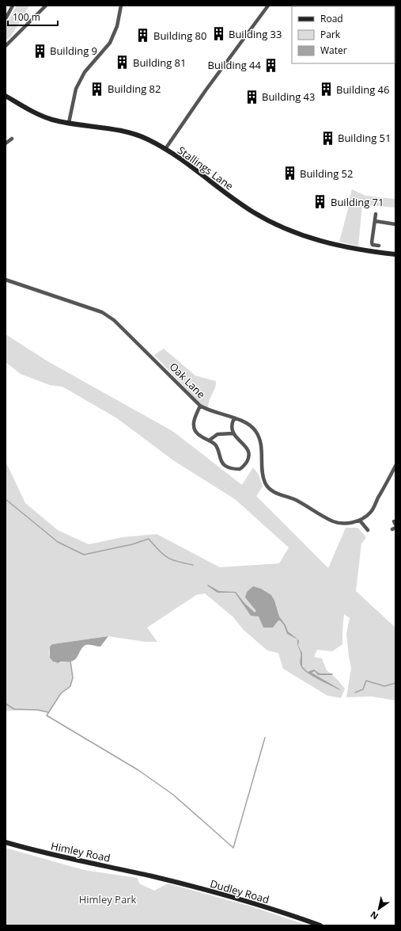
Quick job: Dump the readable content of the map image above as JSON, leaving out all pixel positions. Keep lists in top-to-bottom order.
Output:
{
  "streets": {
    "main road": ["Stallings Lane", "Himley Road", "Dudley Road"],
    "street": ["Oak Lane"]
  },
  "crossings": [
    ["Himley Road", "Dudley Road"]
  ],
  "parks": ["Himley Park"],
  "places": {
    "building": [
      "Building 33",
      "Building 80",
      "Building 9",
      "Building 81",
      "Building 44",
      "Building 82",
      "Building 46",
      "Building 43",
      "Building 51",
      "Building 52",
      "Building 71"
    ]
  },
  "legend": ["Road", "Park", "Water"],
  "scale_bar": "100 m",
  "north": "bottom left"
}
